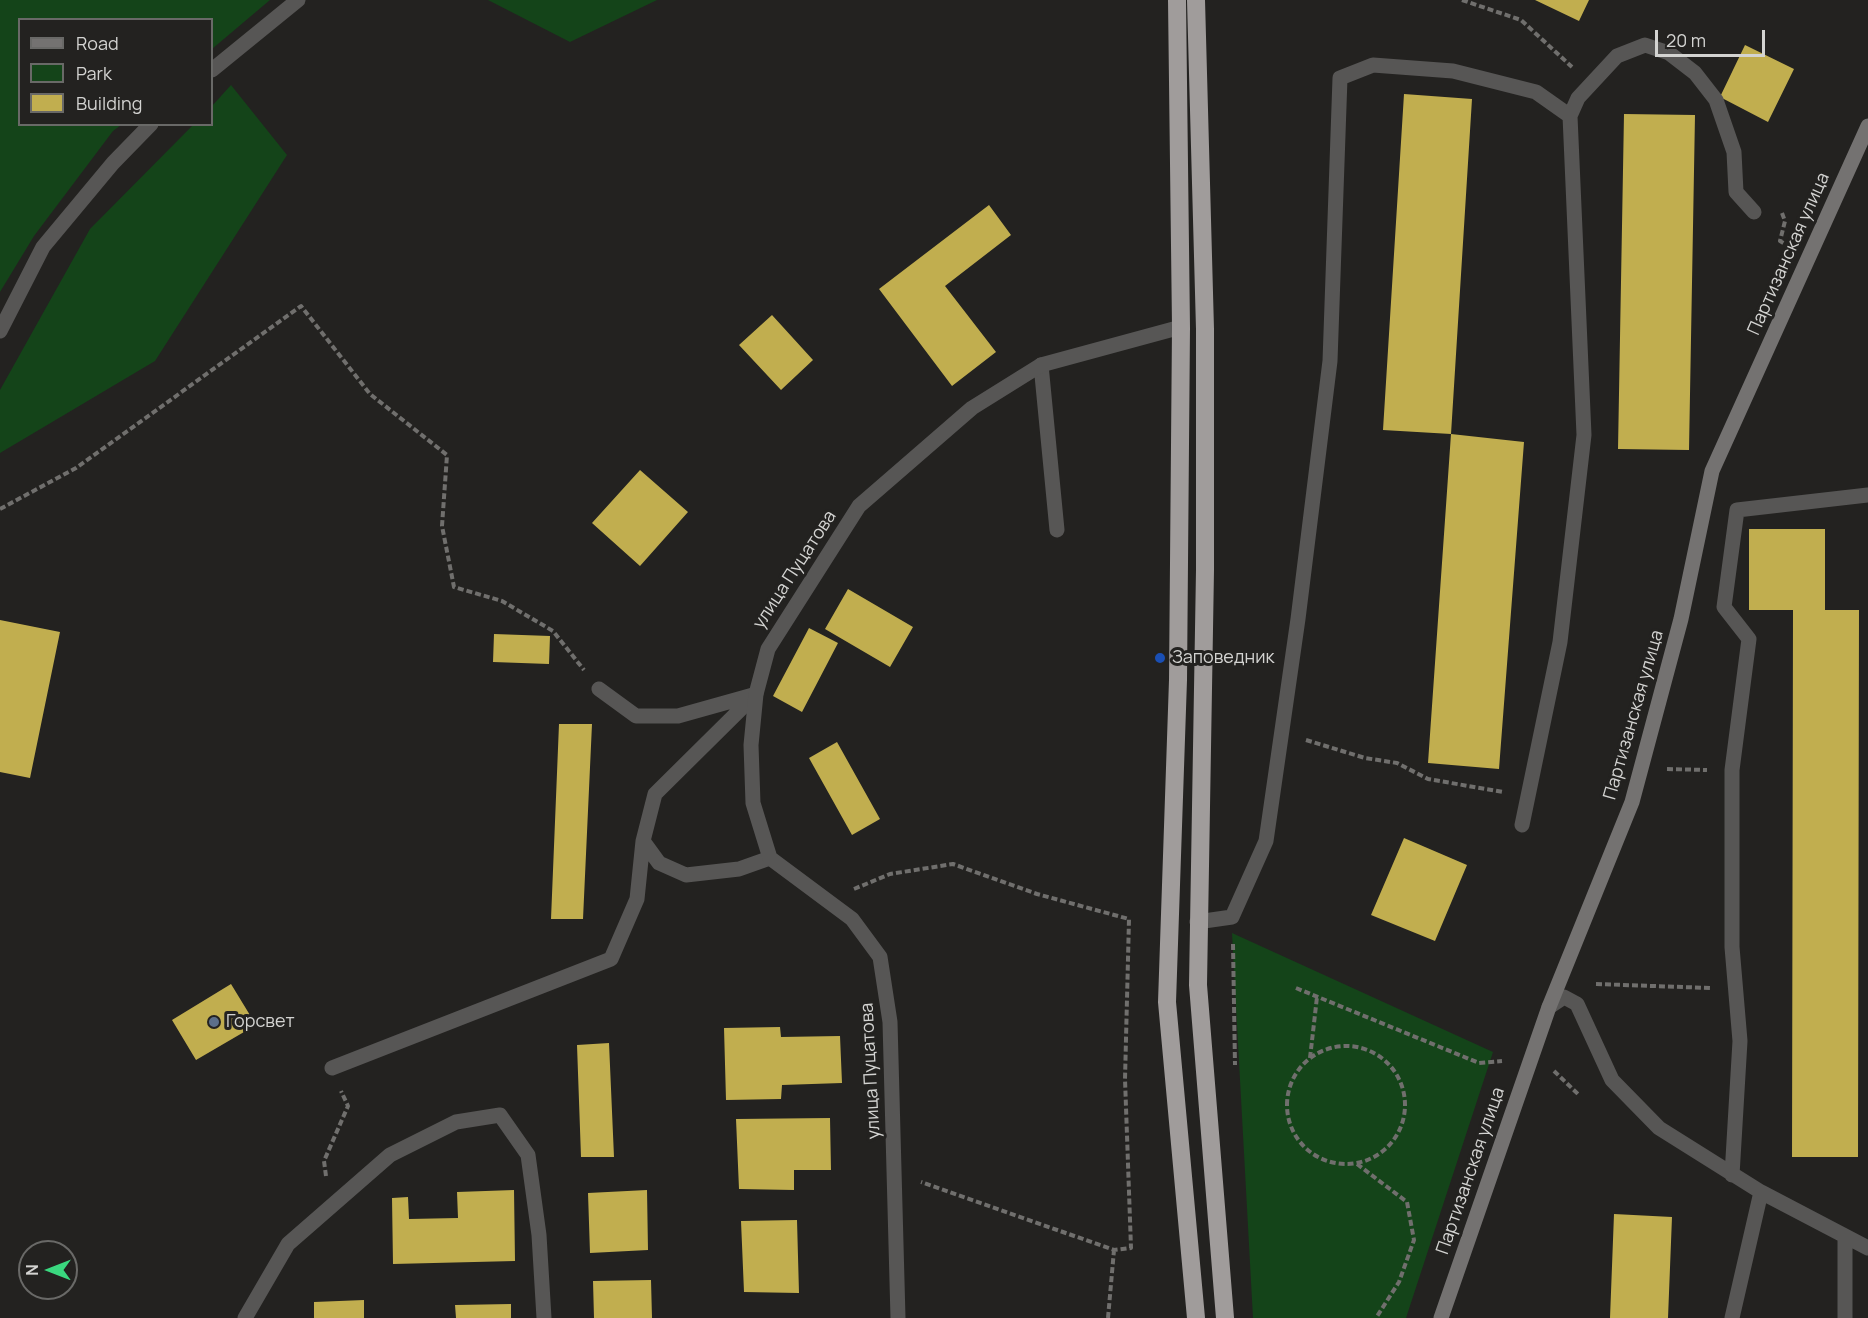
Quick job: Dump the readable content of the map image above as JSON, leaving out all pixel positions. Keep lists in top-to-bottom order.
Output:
{
  "streets": {
    "main road": ["Партизанская улица"],
    "street": ["улица Пуцатова"]
  },
  "places": ["Заповедник", "Горсвет"],
  "legend": ["Road", "Park", "Building"],
  "scale_bar": "20 m",
  "north": "left"
}
